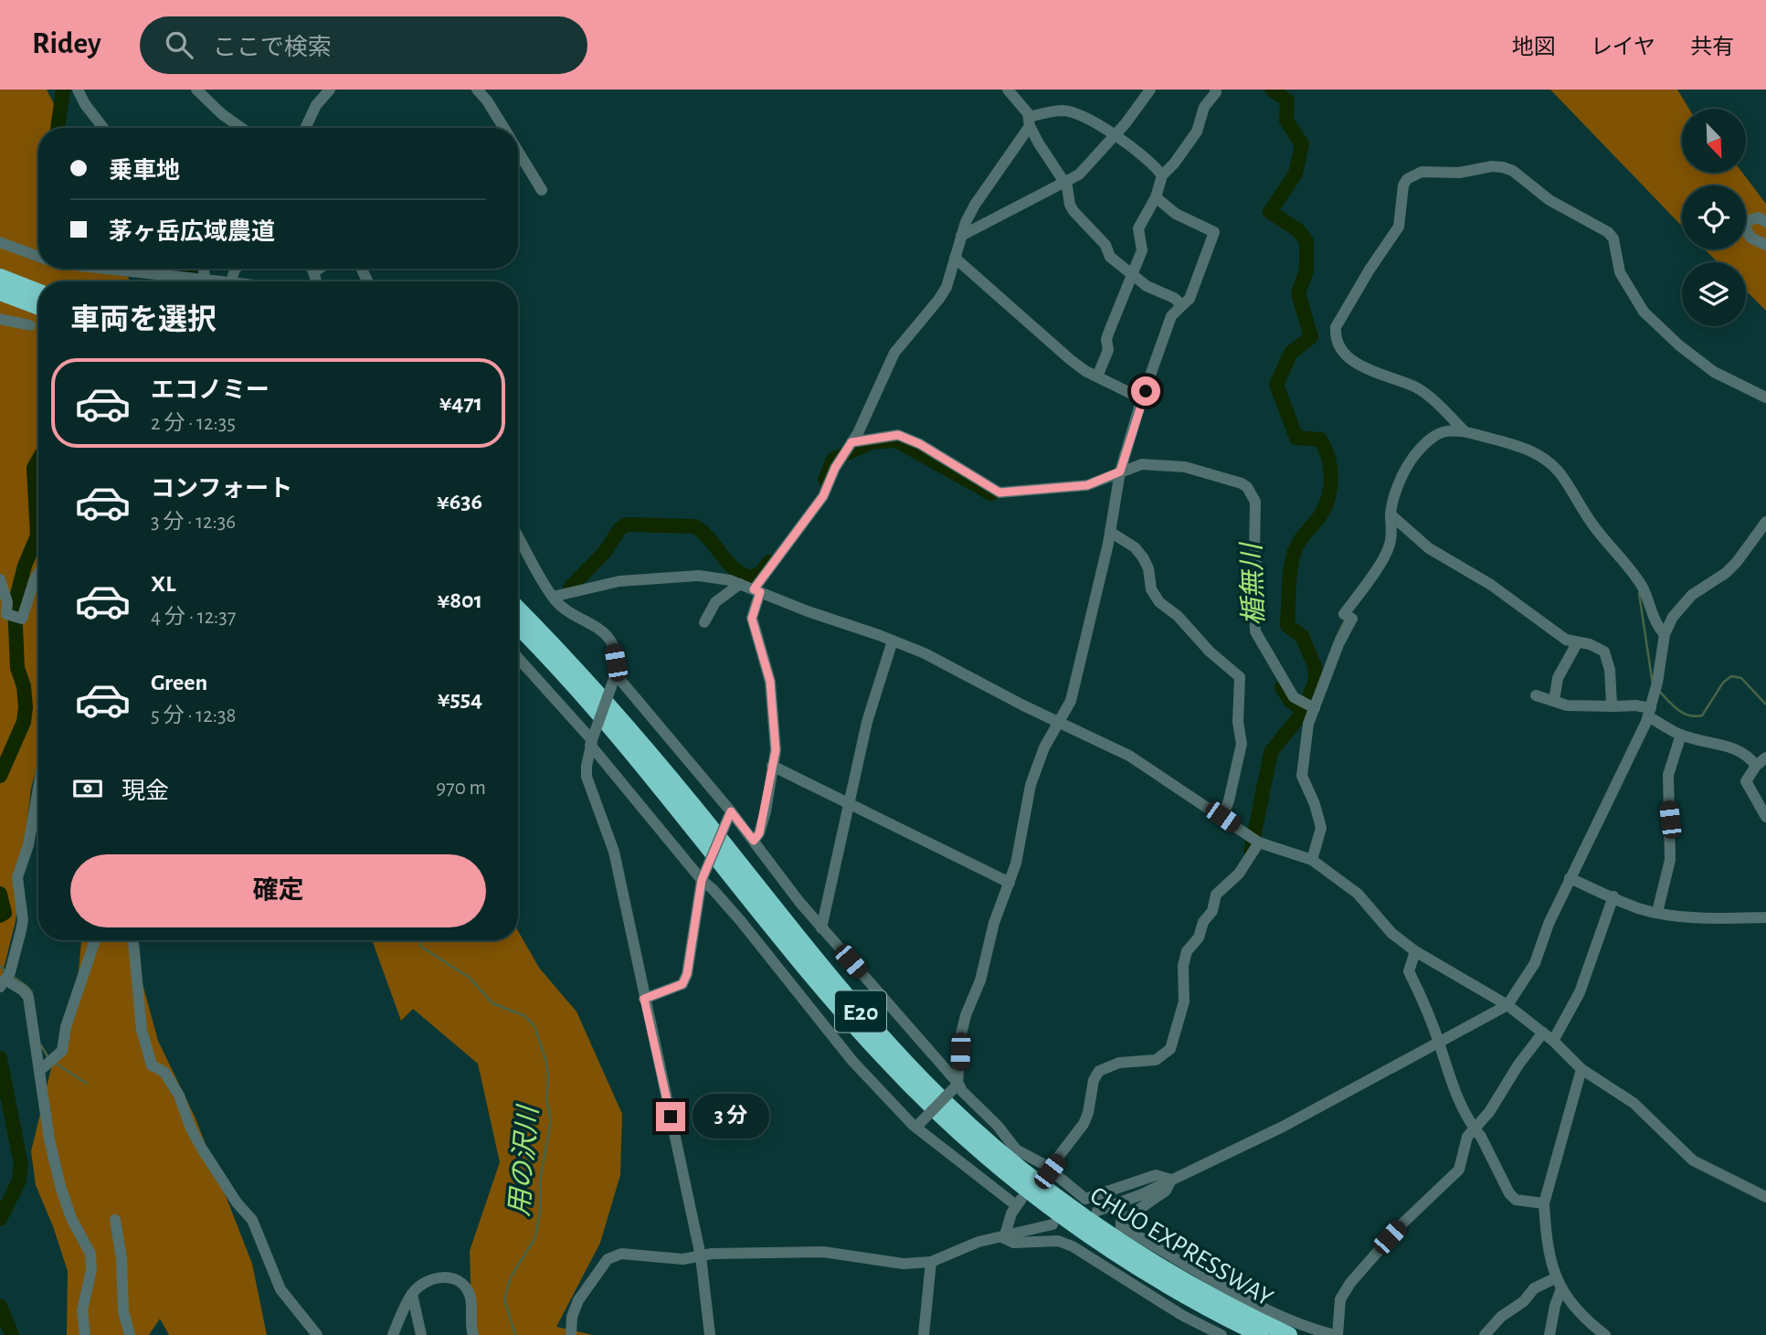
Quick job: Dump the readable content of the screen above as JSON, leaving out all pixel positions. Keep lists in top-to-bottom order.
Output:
{
  "streets": {
    "highway": ["E20", "CHUO EXPRESSWAY"]
  },
  "water": ["楯無川", "用の沢川"],
  "north": "bottom right",
  "page": {
    "header": "Ridey",
    "search": "ここで検索",
    "nav": ["地図", "レイヤ", "共有"],
    "banner": ["乗車地", "茅ヶ岳広域農道"],
    "heading": "車両を選択",
    "list": [
      {
        "name": "エコノミー",
        "note": "2 分 · 12:35",
        "value": "¥471"
      },
      {
        "name": "コンフォート",
        "note": "3 分 · 12:36",
        "value": "¥636"
      },
      {
        "name": "XL",
        "note": "4 分 · 12:37",
        "value": "¥801"
      },
      {
        "name": "Green",
        "note": "5 分 · 12:38",
        "value": "¥554"
      }
    ],
    "pay": ["現金", "970 m"],
    "buttons": "確定",
    "bubble": "3 分"
  }
}
